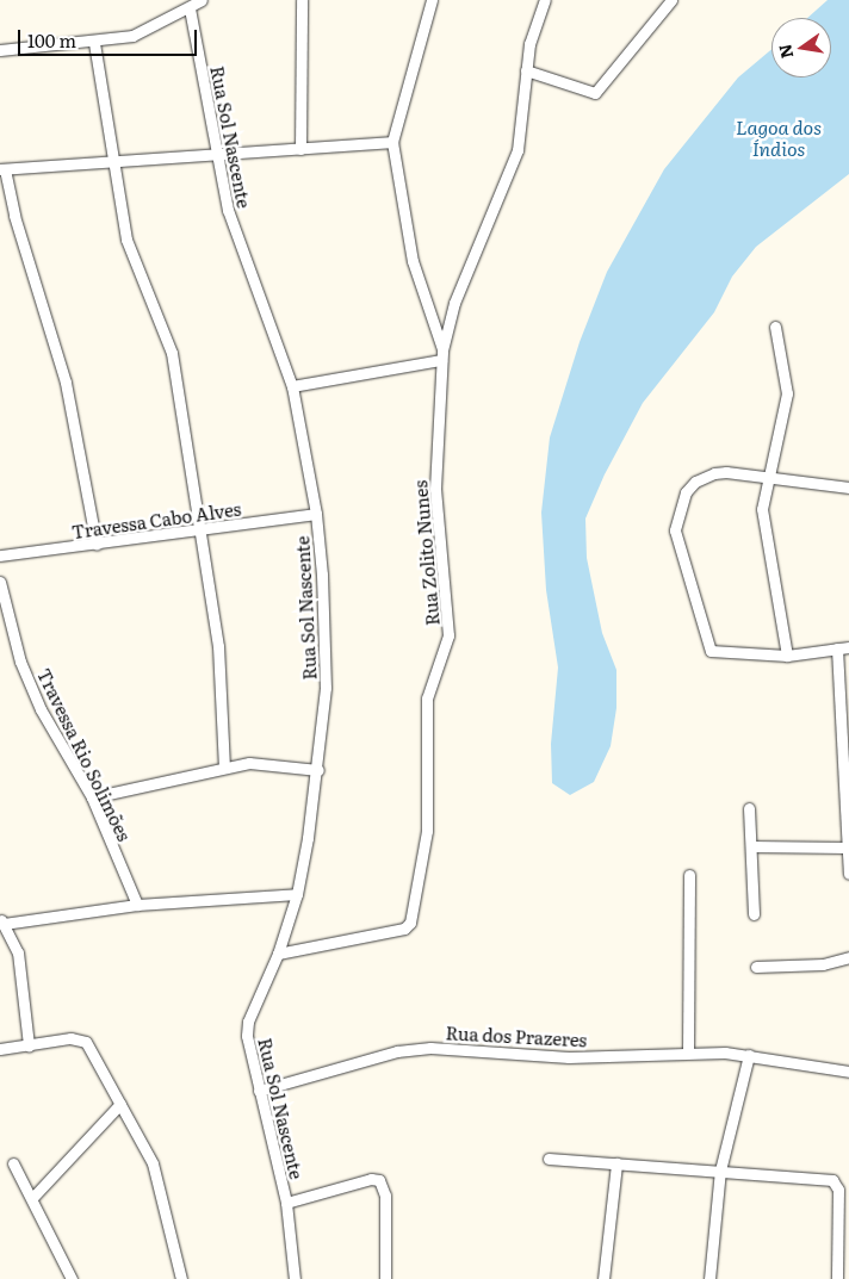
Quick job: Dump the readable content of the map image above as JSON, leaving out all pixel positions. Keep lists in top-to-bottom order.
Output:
{
  "streets": {
    "street": [
      "Rua Sol Nascente",
      "Travessa Cabo Alves",
      "Rua Zolito Nunes",
      "Travessa Rio Solimões",
      "Rua dos Prazeres"
    ]
  },
  "crossings": [
    ["Rua Sol Nascente", "Travessa Cabo Alves"],
    ["Rua Sol Nascente", "Rua Zolito Nunes"],
    ["Rua Sol Nascente", "Rua dos Prazeres"]
  ],
  "water": ["Lagoa dos Índios"],
  "scale_bar": "100 m",
  "north": "left"
}
